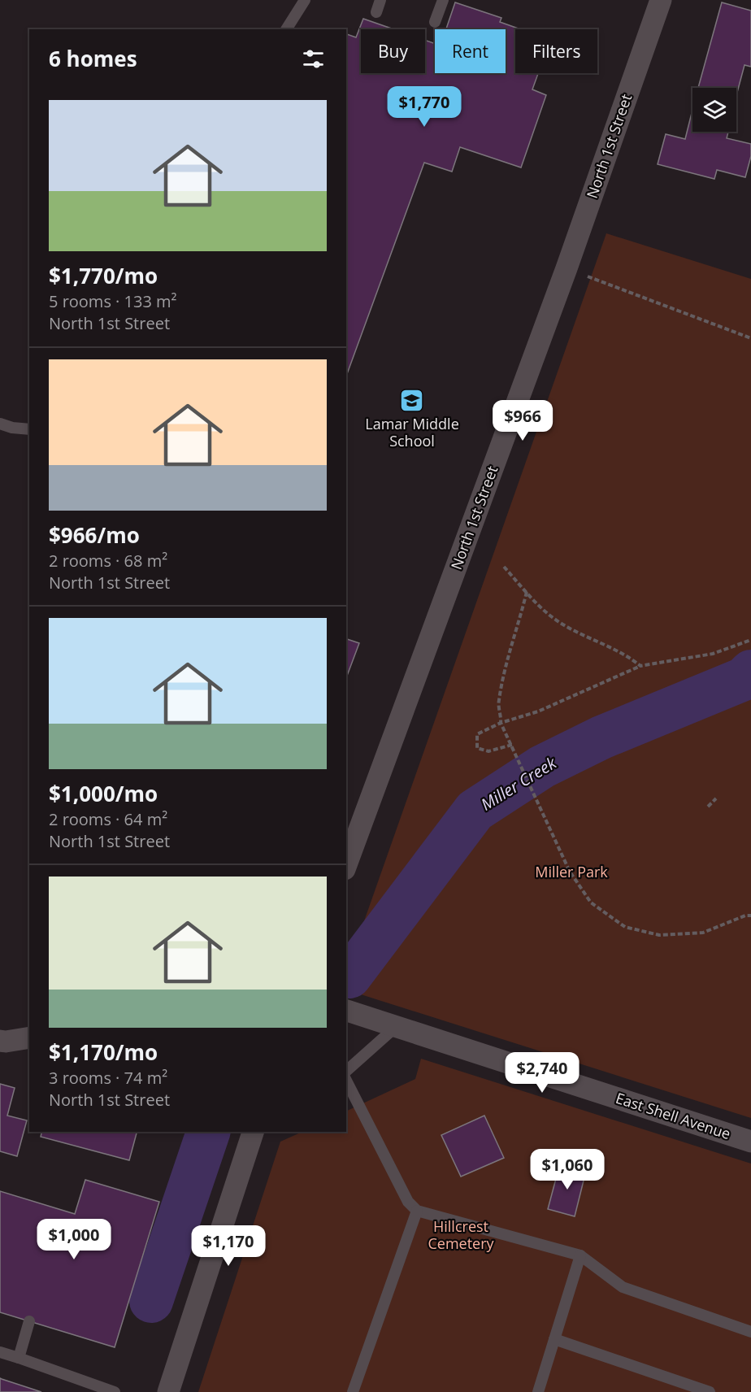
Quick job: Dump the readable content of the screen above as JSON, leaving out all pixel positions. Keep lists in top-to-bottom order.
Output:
{
  "streets": {
    "street": ["North 1st Street", "East Shell Avenue"]
  },
  "water": ["Miller Creek"],
  "parks": ["Miller Park", "Hillcrest Cemetery"],
  "places": {
    "school or university": ["Lamar Middle School"]
  },
  "page": {
    "chip": ["Buy", "Rent", "Filters"],
    "heading": "6 homes",
    "price": [
      "$1,770",
      "$966",
      "$2,740",
      "$1,060",
      "$1,000",
      "$1,170"
    ],
    "list": [
      {
        "name": "$1,770/mo",
        "note": "5 rooms · 133 m² · North 1st Street"
      },
      {
        "name": "$966/mo",
        "note": "2 rooms · 68 m² · North 1st Street"
      },
      {
        "name": "$1,000/mo",
        "note": "2 rooms · 64 m² · North 1st Street"
      },
      {
        "name": "$1,170/mo",
        "note": "3 rooms · 74 m² · North 1st Street"
      }
    ]
  }
}
